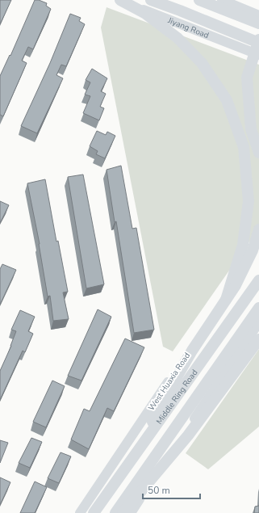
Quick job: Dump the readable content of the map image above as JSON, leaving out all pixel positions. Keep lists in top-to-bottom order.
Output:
{
  "streets": {
    "highway": ["Middle Ring Road"],
    "main road": ["Jiyang Road", "West Huaxia Road"]
  },
  "scale_bar": "50 m"
}
